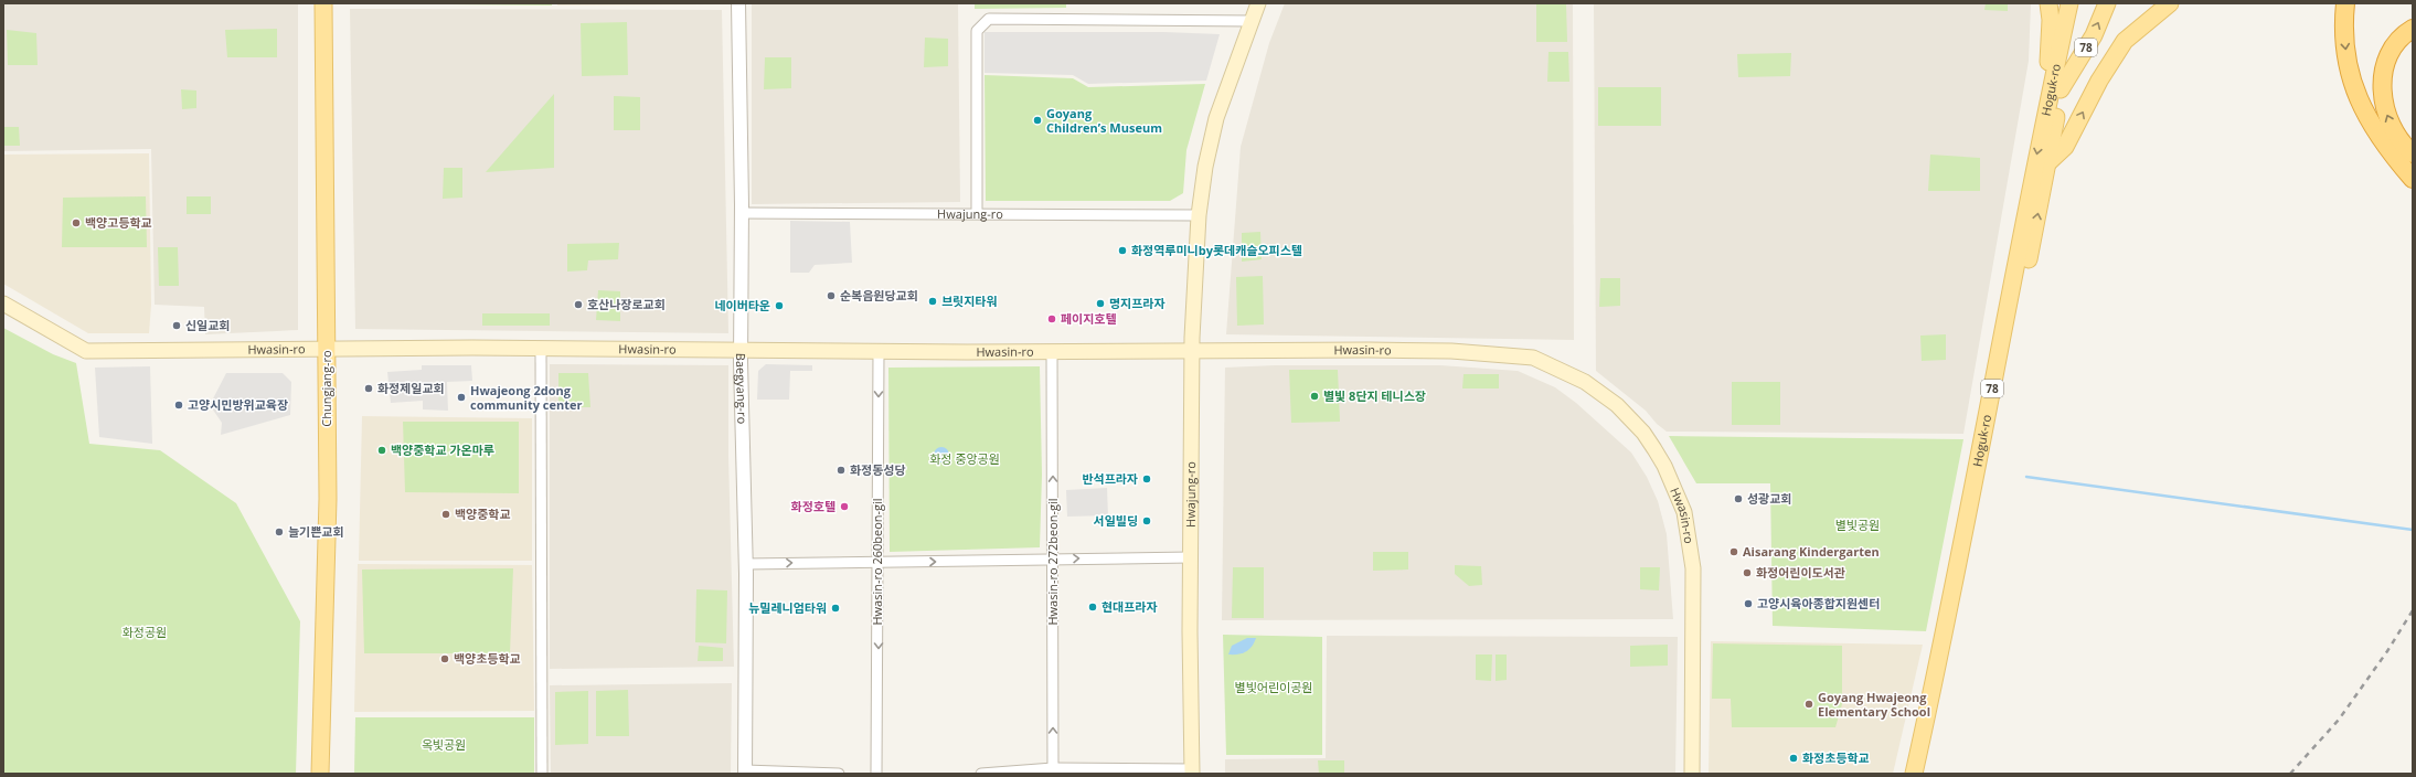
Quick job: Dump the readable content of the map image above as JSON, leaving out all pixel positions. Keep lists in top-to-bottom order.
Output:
{
  "streets": {
    "main road": [
      "78",
      "Hoguk-ro",
      "Hwajung-ro",
      "Hwasin-ro",
      "Chungjang-ro"
    ],
    "street": ["Baegyang-ro", "Hwasin-ro 260beon-gil", "Hwasin-ro 272beon-gil"]
  },
  "crossings": [
    ["Hwajung-ro", "Hwasin-ro"],
    ["Hwajung-ro", "Baegyang-ro"],
    ["Hwasin-ro", "Chungjang-ro"],
    ["Hwasin-ro", "Baegyang-ro"],
    ["Hwasin-ro", "Hwasin-ro 260beon-gil"],
    ["Hwasin-ro", "Hwasin-ro 272beon-gil"]
  ],
  "one_way": ["Hwasin-ro 260beon-gil", "Hwasin-ro 272beon-gil"],
  "parks": [
    "화정 중앙공원",
    "별빛공원",
    "화정공원",
    "별빛어린이공원",
    "옥빛공원"
  ],
  "places": [
    "Goyang Children’s Museum",
    "백양고등학교",
    "화정역루미니by롯데캐슬오피스텔",
    "순복음원당교회",
    "브릿지타워",
    "명지프라자",
    "호산나장로교회",
    "네이버타운",
    "페이지호텔",
    "신일교회",
    "화정제일교회",
    "별빛 8단지 테니스장",
    "Hwajeong 2dong community center",
    "고양시민방위교육장",
    "백양중학교 가온마루",
    "화정동성당",
    "반석프라자",
    "성광교회",
    "화정호텔",
    "백양중학교",
    "서일빌딩",
    "늘기쁜교회",
    "Aisarang Kindergarten",
    "화정어린이도서관",
    "고양시육아종합지원센터",
    "현대프라자",
    "뉴밀레니엄타워",
    "백양초등학교",
    "Goyang Hwajeong Elementary School",
    "화정초등학교"
  ]
}
